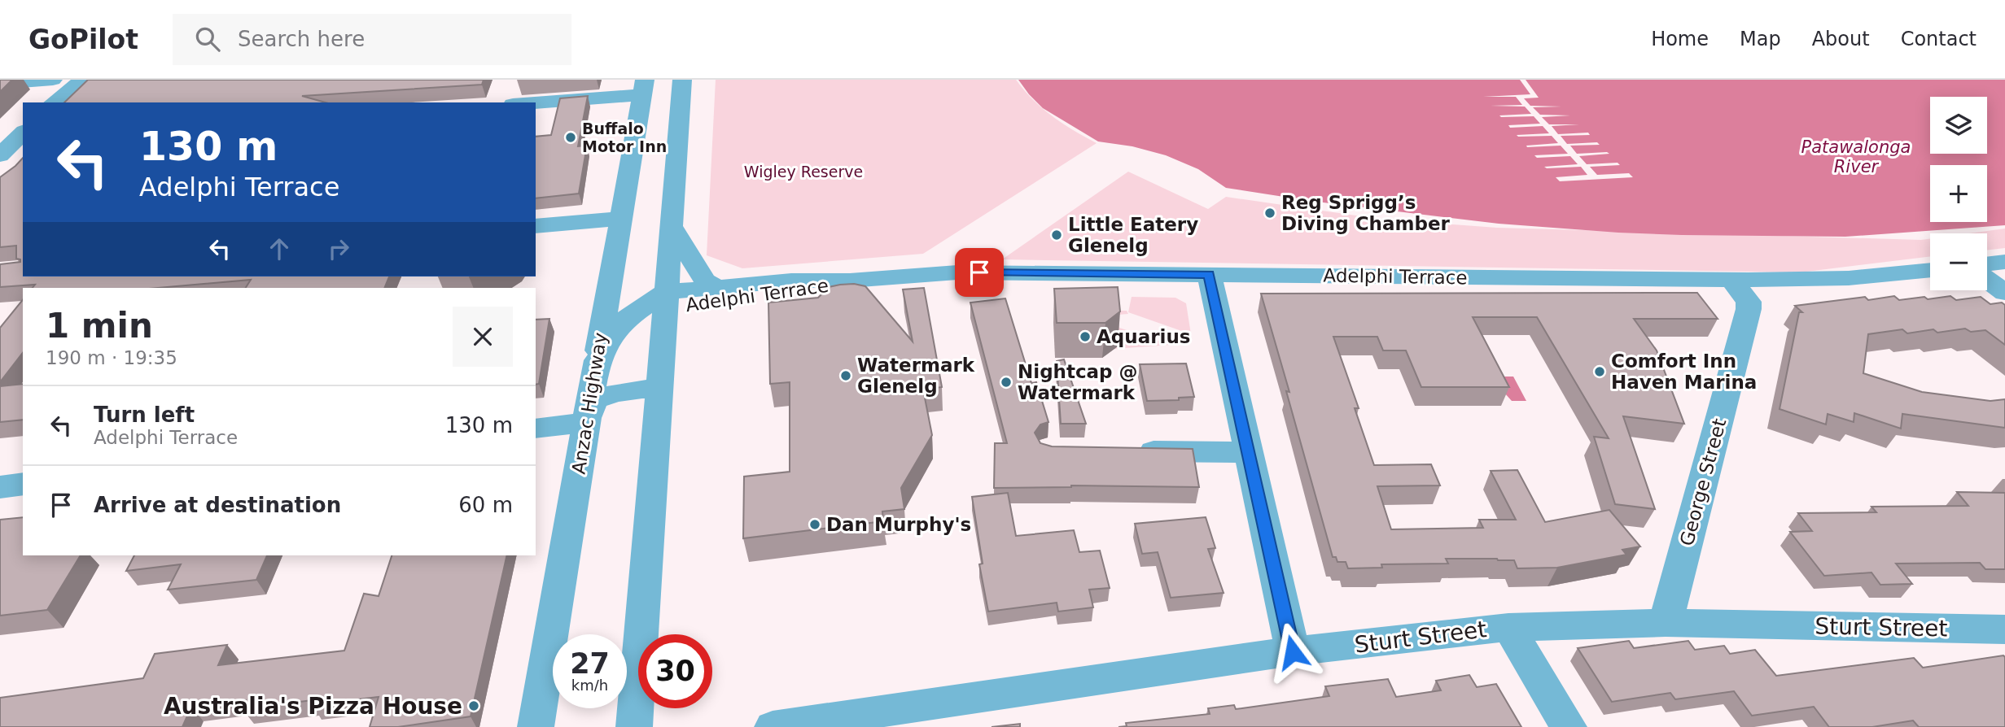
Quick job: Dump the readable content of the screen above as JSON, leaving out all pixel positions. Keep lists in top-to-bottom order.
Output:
{
  "streets": {
    "street": [
      "Adelphi Terrace",
      "Anzac Highway",
      "George Street",
      "Sturt Street"
    ]
  },
  "crossings": [
    ["Adelphi Terrace", "George Street"],
    ["George Street", "Sturt Street"]
  ],
  "water": ["Patawalonga River"],
  "parks": ["Wigley Reserve"],
  "places": [
    "Buffalo Motor Inn",
    "Reg Sprigg’s Diving Chamber",
    "Little Eatery Glenelg",
    "Aquarius",
    "Comfort Inn Haven Marina",
    "Watermark Glenelg",
    "Nightcap @ Watermark",
    "Dan Murphy's",
    "Australia's Pizza House"
  ],
  "page": {
    "header": "GoPilot",
    "search": "Search here",
    "nav": [
      "Home",
      "Map",
      "About",
      "Contact"
    ],
    "map_buttons": ["+", "−"],
    "turn": ["130 m", "Adelphi Terrace"],
    "heading": ["1 min", "190 m · 19:35"],
    "list": [
      {
        "name": "Turn left",
        "note": "Adelphi Terrace",
        "value": "130 m"
      },
      {
        "name": "Arrive at destination",
        "value": "60 m"
      }
    ],
    "speed": "27 km/h",
    "limit": "30"
  }
}
